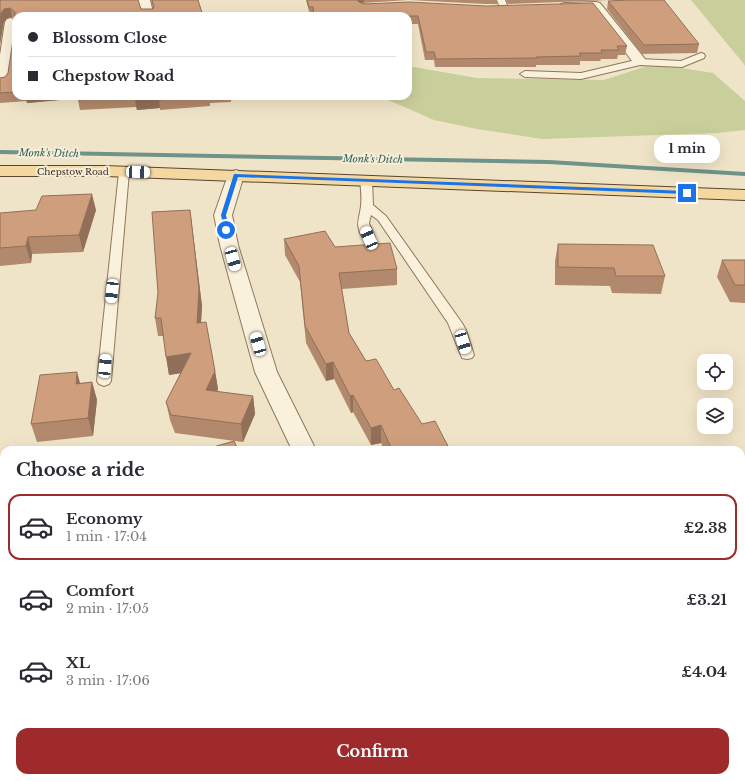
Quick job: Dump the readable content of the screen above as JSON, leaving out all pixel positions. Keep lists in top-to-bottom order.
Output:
{
  "streets": {
    "main road": ["Chepstow Road"]
  },
  "water": ["Monk's Ditch"],
  "page": {
    "banner": ["Blossom Close", "Chepstow Road"],
    "bubble": "1 min",
    "heading": "Choose a ride",
    "list": [
      {
        "name": "Economy",
        "note": "1 min · 17:04",
        "value": "£2.38"
      },
      {
        "name": "Comfort",
        "note": "2 min · 17:05",
        "value": "£3.21"
      },
      {
        "name": "XL",
        "note": "3 min · 17:06",
        "value": "£4.04"
      }
    ],
    "buttons": "Confirm"
  }
}
